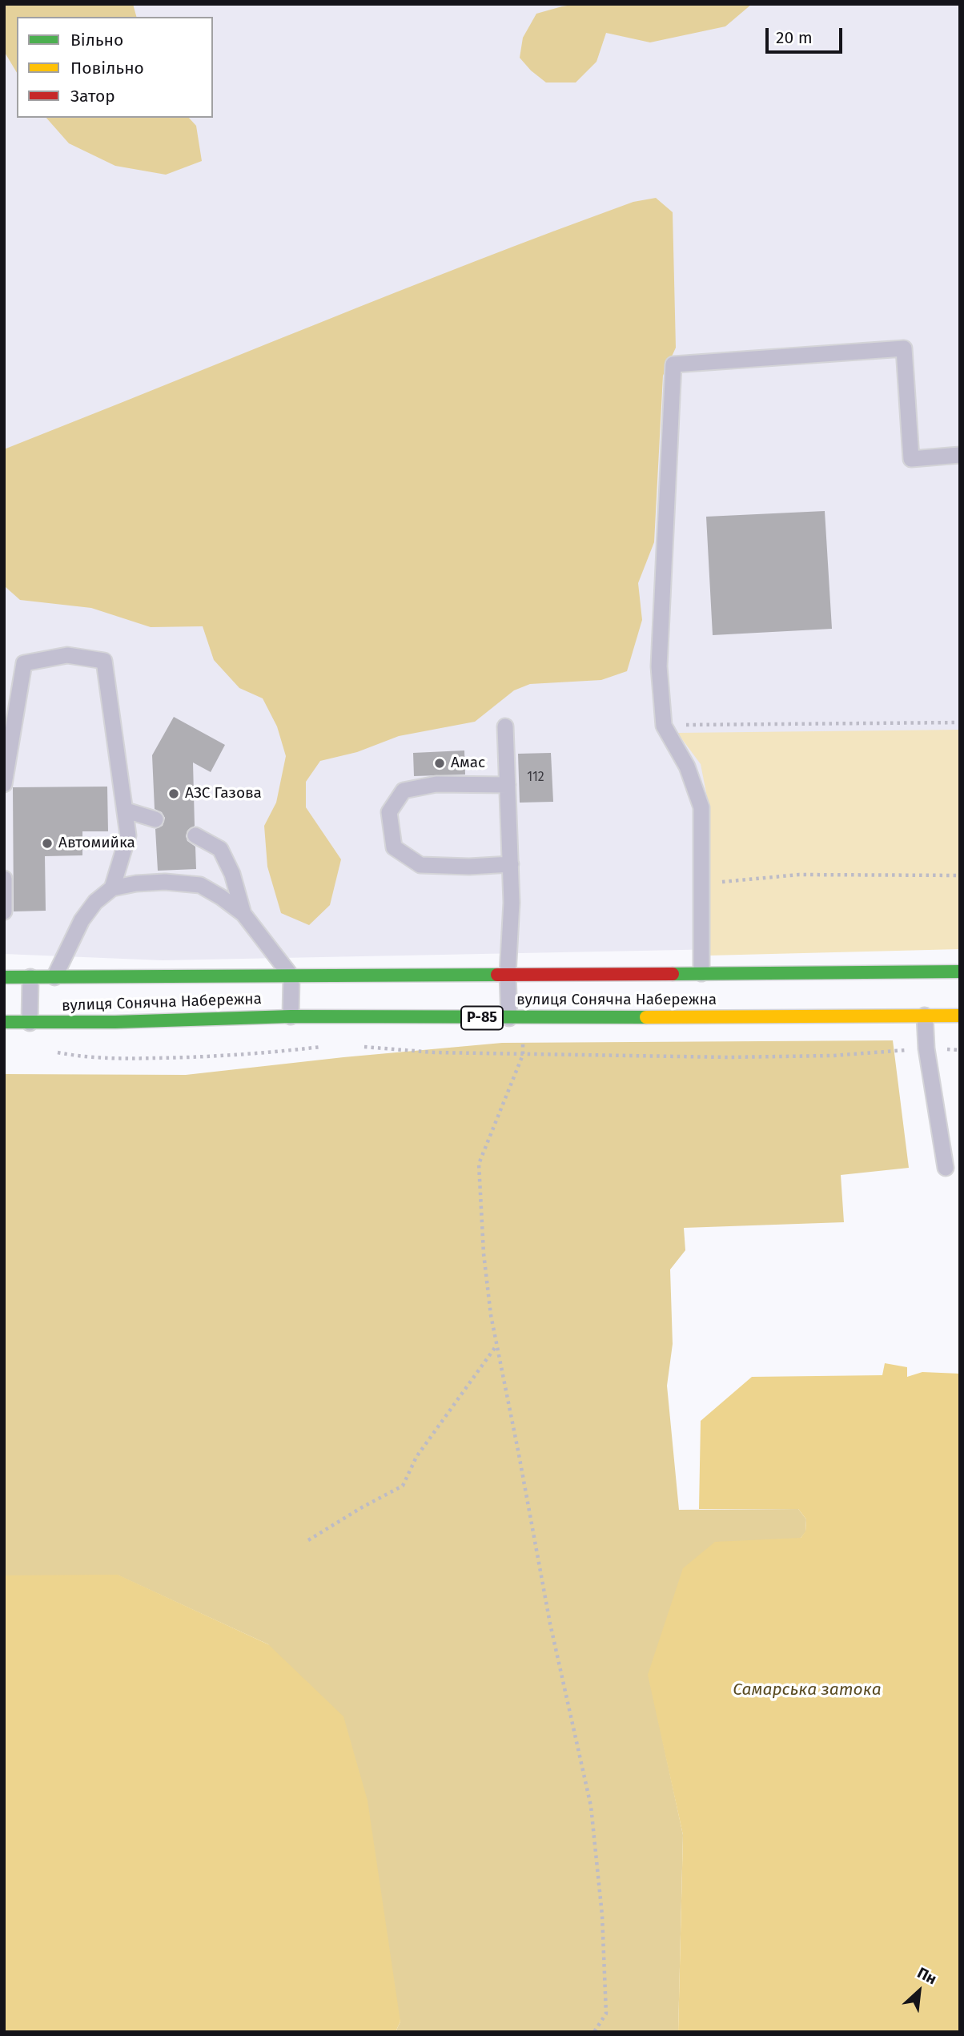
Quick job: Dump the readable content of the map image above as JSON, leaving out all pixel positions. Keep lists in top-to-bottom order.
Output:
{
  "streets": {
    "main road": ["вулиця Сонячна Набережна", "Р-85"]
  },
  "water": ["Самарська затока"],
  "places": ["Амас", "АЗС Газова", "Автомийка"],
  "house_numbers": ["112"],
  "legend": ["Вільно", "Повільно", "Затор"],
  "scale_bar": "20 m",
  "north": "top right"
}
